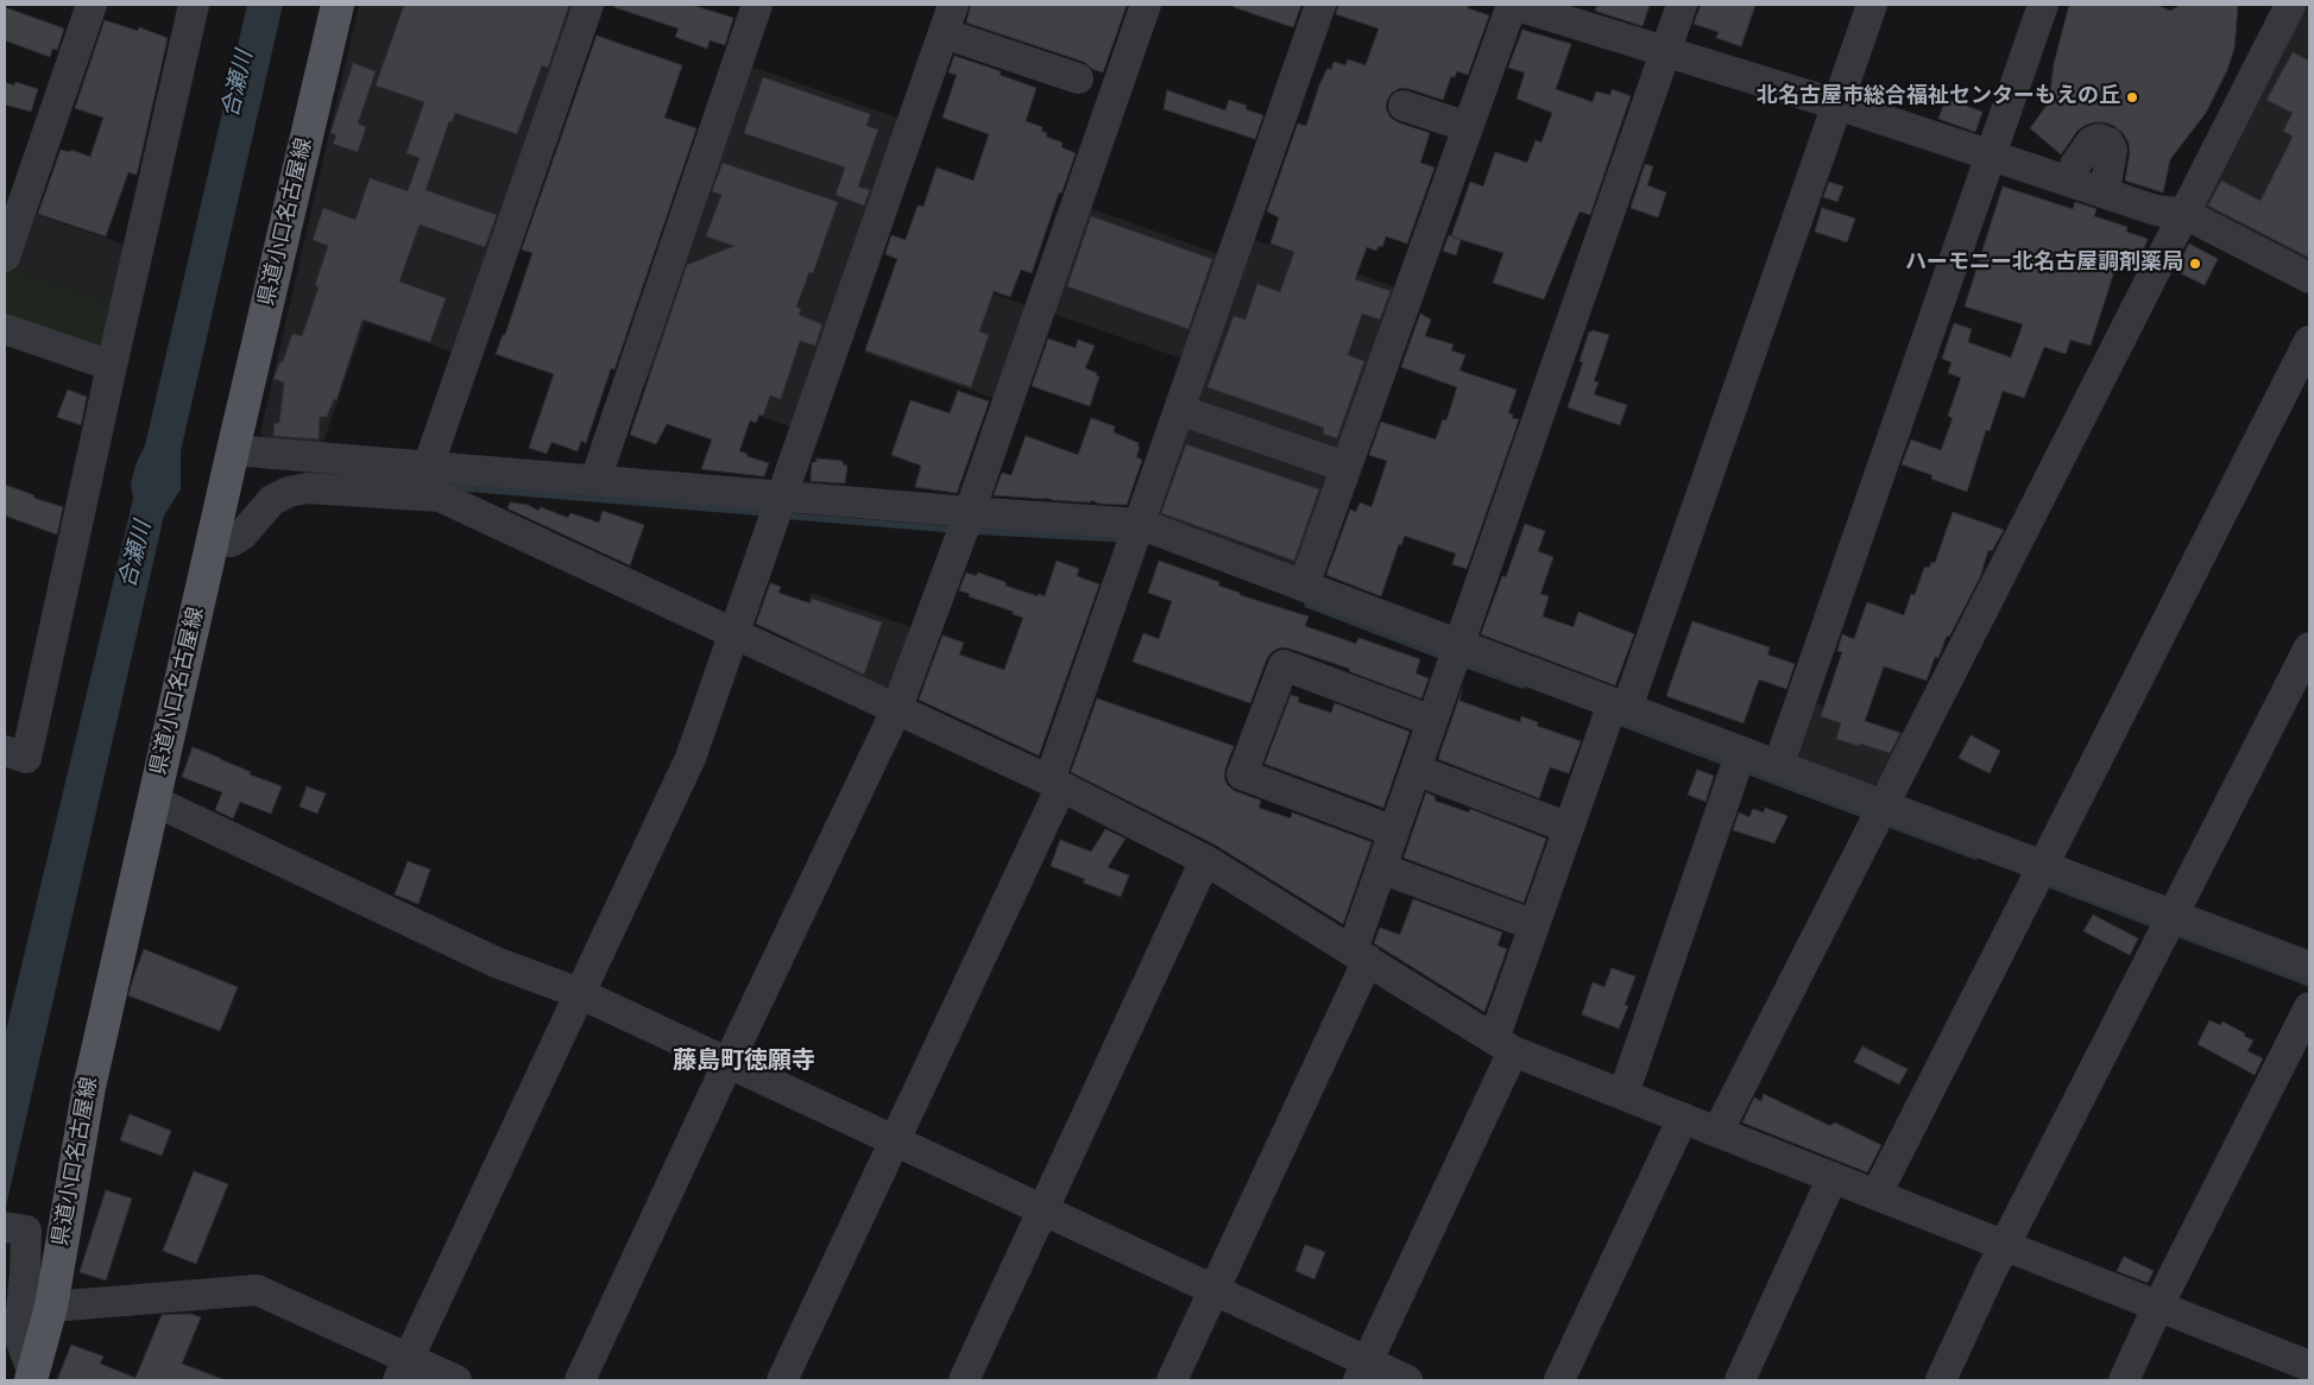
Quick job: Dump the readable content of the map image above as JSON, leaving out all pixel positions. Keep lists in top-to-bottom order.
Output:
{
  "streets": {
    "main road": ["県道小口名古屋線"]
  },
  "districts": ["藤島町徳願寺"],
  "water": ["合瀬川"],
  "places": ["北名古屋市総合福祉センターもえの丘", "ハーモニー北名古屋調剤薬局"]
}
